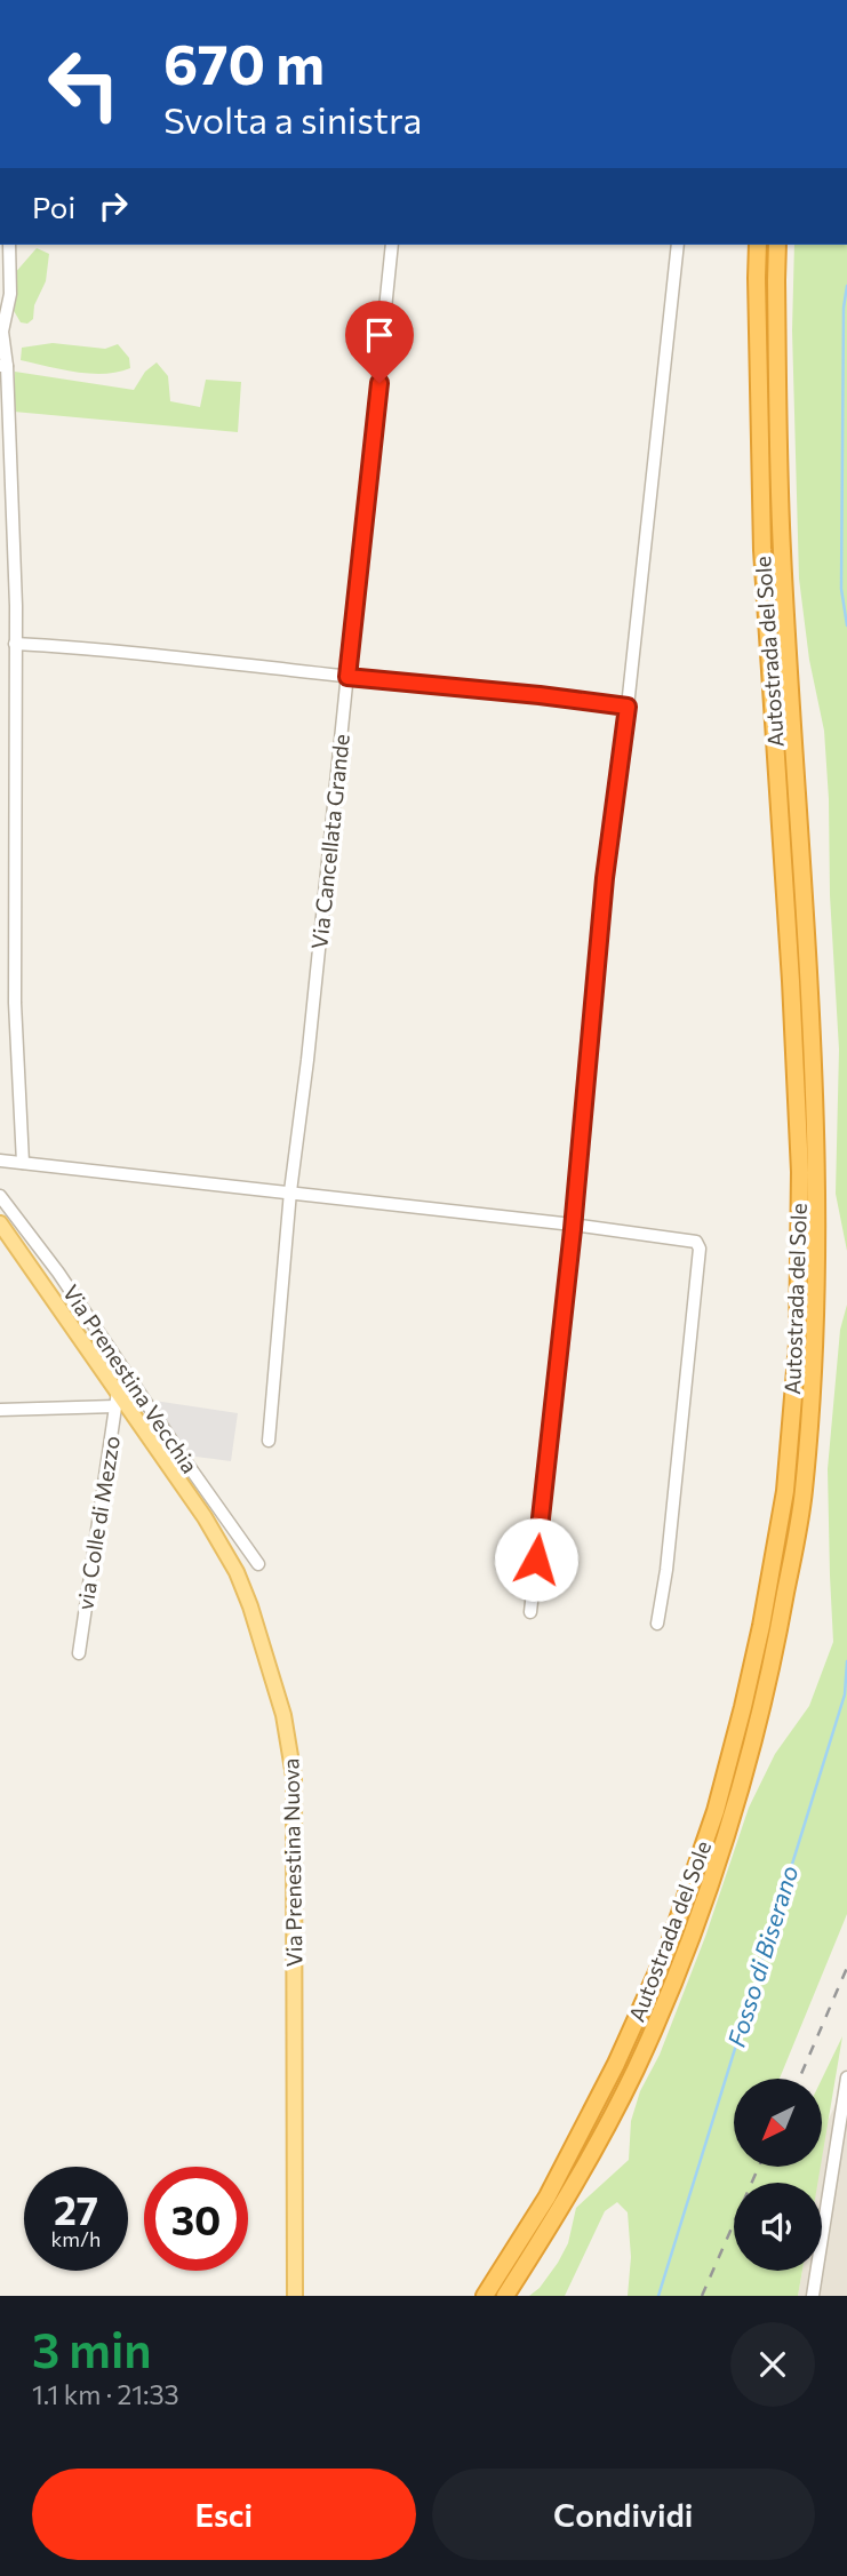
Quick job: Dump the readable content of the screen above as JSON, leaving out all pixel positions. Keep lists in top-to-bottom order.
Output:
{
  "streets": {
    "highway": ["Autostrada del Sole"],
    "main road": ["Via Prenestina Nuova"],
    "street": ["Via Cancellata Grande", "Via Prenestina Vecchia", "via Colle di Mezzo"]
  },
  "crossings": [
    ["via Colle di Mezzo", "Via Prenestina Nuova"]
  ],
  "water": ["Fosso di Biserano"],
  "north": "bottom left",
  "page": {
    "turn": ["670 m", "Svolta a sinistra"],
    "then": "Poi",
    "speed": "27 km/h",
    "limit": "30",
    "heading": ["3 min", "1.1 km · 21:33"],
    "buttons": ["Esci", "Condividi"]
  }
}
